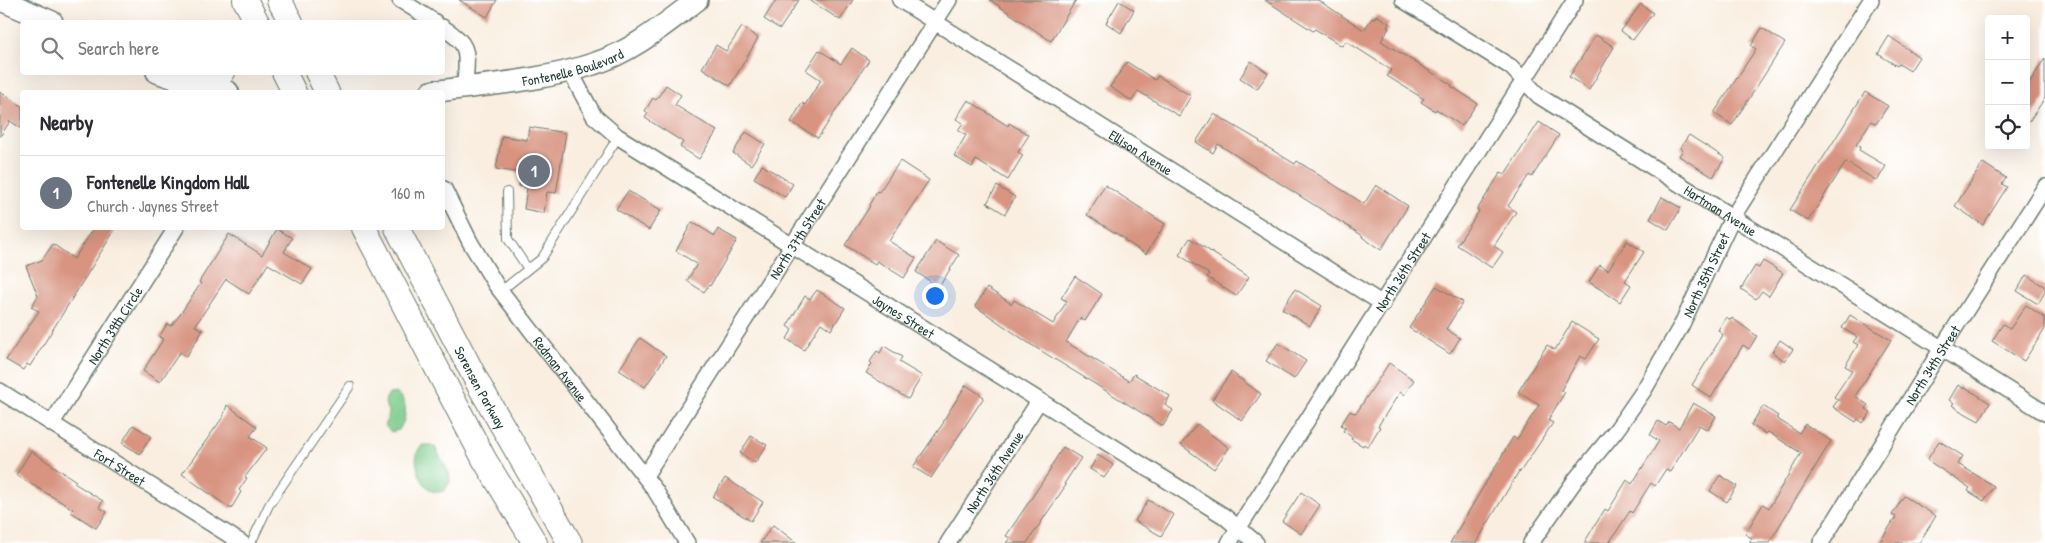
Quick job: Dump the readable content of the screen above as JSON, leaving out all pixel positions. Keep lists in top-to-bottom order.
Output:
{
  "streets": {
    "main road": ["Fontenelle Boulevard", "Sorensen Parkway"],
    "street": [
      "Ellison Avenue",
      "Hartman Avenue",
      "North 37th Street",
      "North 36th Street",
      "North 35th Street",
      "Jaynes Street",
      "North 39th Circle",
      "North 34th Street",
      "Redman Avenue",
      "Fort Street",
      "North 36th Avenue"
    ]
  },
  "crossings": [
    ["Fontenelle Boulevard", "Jaynes Street"],
    ["Ellison Avenue", "North 37th Street"],
    ["Ellison Avenue", "North 36th Street"],
    ["Hartman Avenue", "North 36th Street"],
    ["Hartman Avenue", "North 35th Street"],
    ["Hartman Avenue", "North 34th Street"],
    ["North 37th Street", "Jaynes Street"],
    ["North 37th Street", "Redman Avenue"],
    ["North 36th Street", "Jaynes Street"],
    ["Jaynes Street", "North 36th Avenue"],
    ["North 39th Circle", "Fort Street"]
  ],
  "page": {
    "map_buttons": ["+", "−"],
    "search": "Search here",
    "heading": "Nearby",
    "pins": "1",
    "list": [
      {
        "mark": "1",
        "name": "Fontenelle Kingdom Hall",
        "note": "Church · Jaynes Street",
        "value": "160 m"
      }
    ]
  }
}
